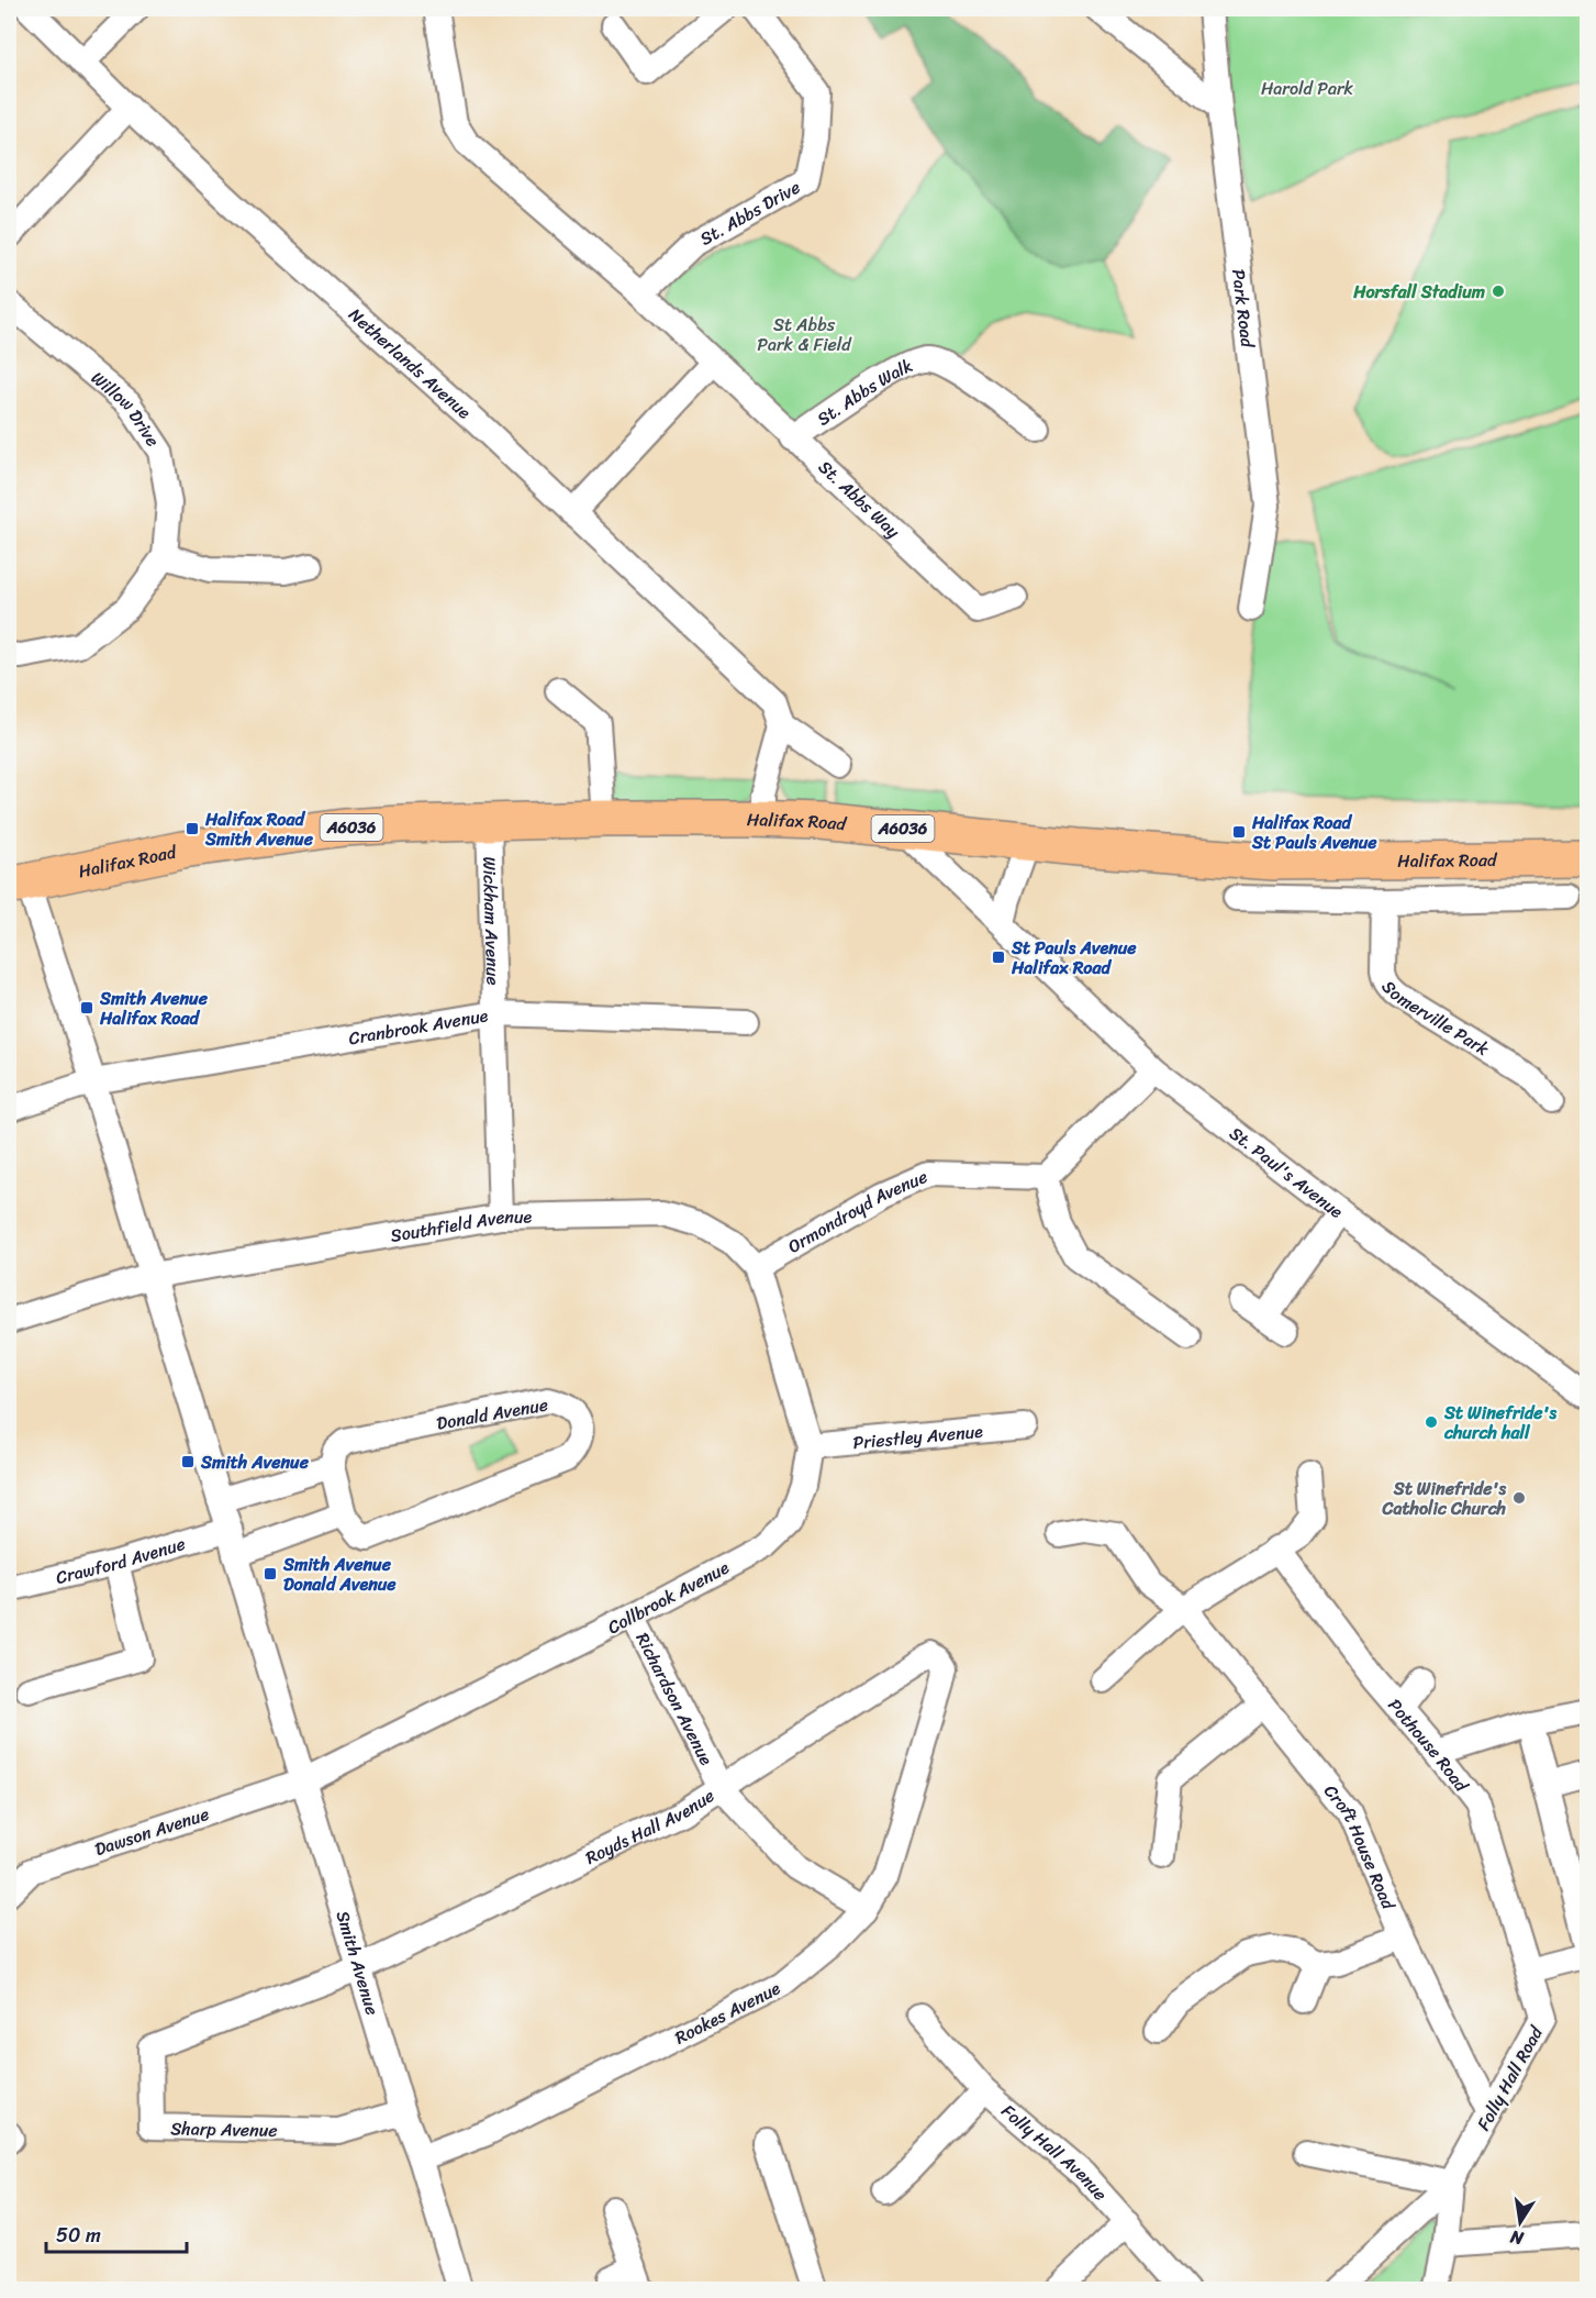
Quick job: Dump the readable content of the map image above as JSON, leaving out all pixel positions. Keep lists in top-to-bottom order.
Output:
{
  "streets": {
    "highway": ["Halifax Road", "A6036"],
    "street": [
      "St. Abbs Drive",
      "Park Road",
      "Netherlands Avenue",
      "St. Abbs Walk",
      "Willow Drive",
      "St. Abbs Way",
      "Wickham Avenue",
      "Somerville Park",
      "Cranbrook Avenue",
      "St. Paul's Avenue",
      "Ormondroyd Avenue",
      "Southfield Avenue",
      "Donald Avenue",
      "Priestley Avenue",
      "Crawford Avenue",
      "Collbrook Avenue",
      "Richardson Avenue",
      "Pothouse Road",
      "Royds Hall Avenue",
      "Dawson Avenue",
      "Croft House Road",
      "Smith Avenue",
      "Rookes Avenue",
      "Folly Hall Road",
      "Sharp Avenue",
      "Folly Hall Avenue"
    ]
  },
  "crossings": [
    ["St. Abbs Walk", "St. Abbs Way"],
    ["Halifax Road", "Wickham Avenue"],
    ["Halifax Road", "St. Paul's Avenue"],
    ["Halifax Road", "Smith Avenue"],
    ["Wickham Avenue", "Cranbrook Avenue"],
    ["Wickham Avenue", "Southfield Avenue"],
    ["Cranbrook Avenue", "Smith Avenue"],
    ["Ormondroyd Avenue", "Southfield Avenue"],
    ["Ormondroyd Avenue", "Collbrook Avenue"],
    ["Southfield Avenue", "Collbrook Avenue"],
    ["Southfield Avenue", "Smith Avenue"],
    ["Priestley Avenue", "Collbrook Avenue"],
    ["Crawford Avenue", "Smith Avenue"],
    ["Collbrook Avenue", "Richardson Avenue"],
    ["Collbrook Avenue", "Dawson Avenue"],
    ["Collbrook Avenue", "Smith Avenue"],
    ["Richardson Avenue", "Royds Hall Avenue"],
    ["Richardson Avenue", "Rookes Avenue"],
    ["Pothouse Road", "Folly Hall Road"],
    ["Royds Hall Avenue", "Smith Avenue"],
    ["Royds Hall Avenue", "Rookes Avenue"],
    ["Royds Hall Avenue", "Sharp Avenue"],
    ["Dawson Avenue", "Smith Avenue"],
    ["Croft House Road", "Folly Hall Road"],
    ["Smith Avenue", "Rookes Avenue"],
    ["Smith Avenue", "Sharp Avenue"]
  ],
  "parks": ["Harold Park", "St Abbs Park & Field"],
  "places": {
    "other": ["Horsfall Stadium", "St Winefride's church hall", "St Winefride's Catholic Church"],
    "transit": [
      "Halifax Road Smith Avenue",
      "Halifax Road St Pauls Avenue",
      "St Pauls Avenue Halifax Road",
      "Smith Avenue Halifax Road",
      "Smith Avenue",
      "Smith Avenue Donald Avenue"
    ]
  },
  "scale_bar": "50 m",
  "north": "bottom"
}
